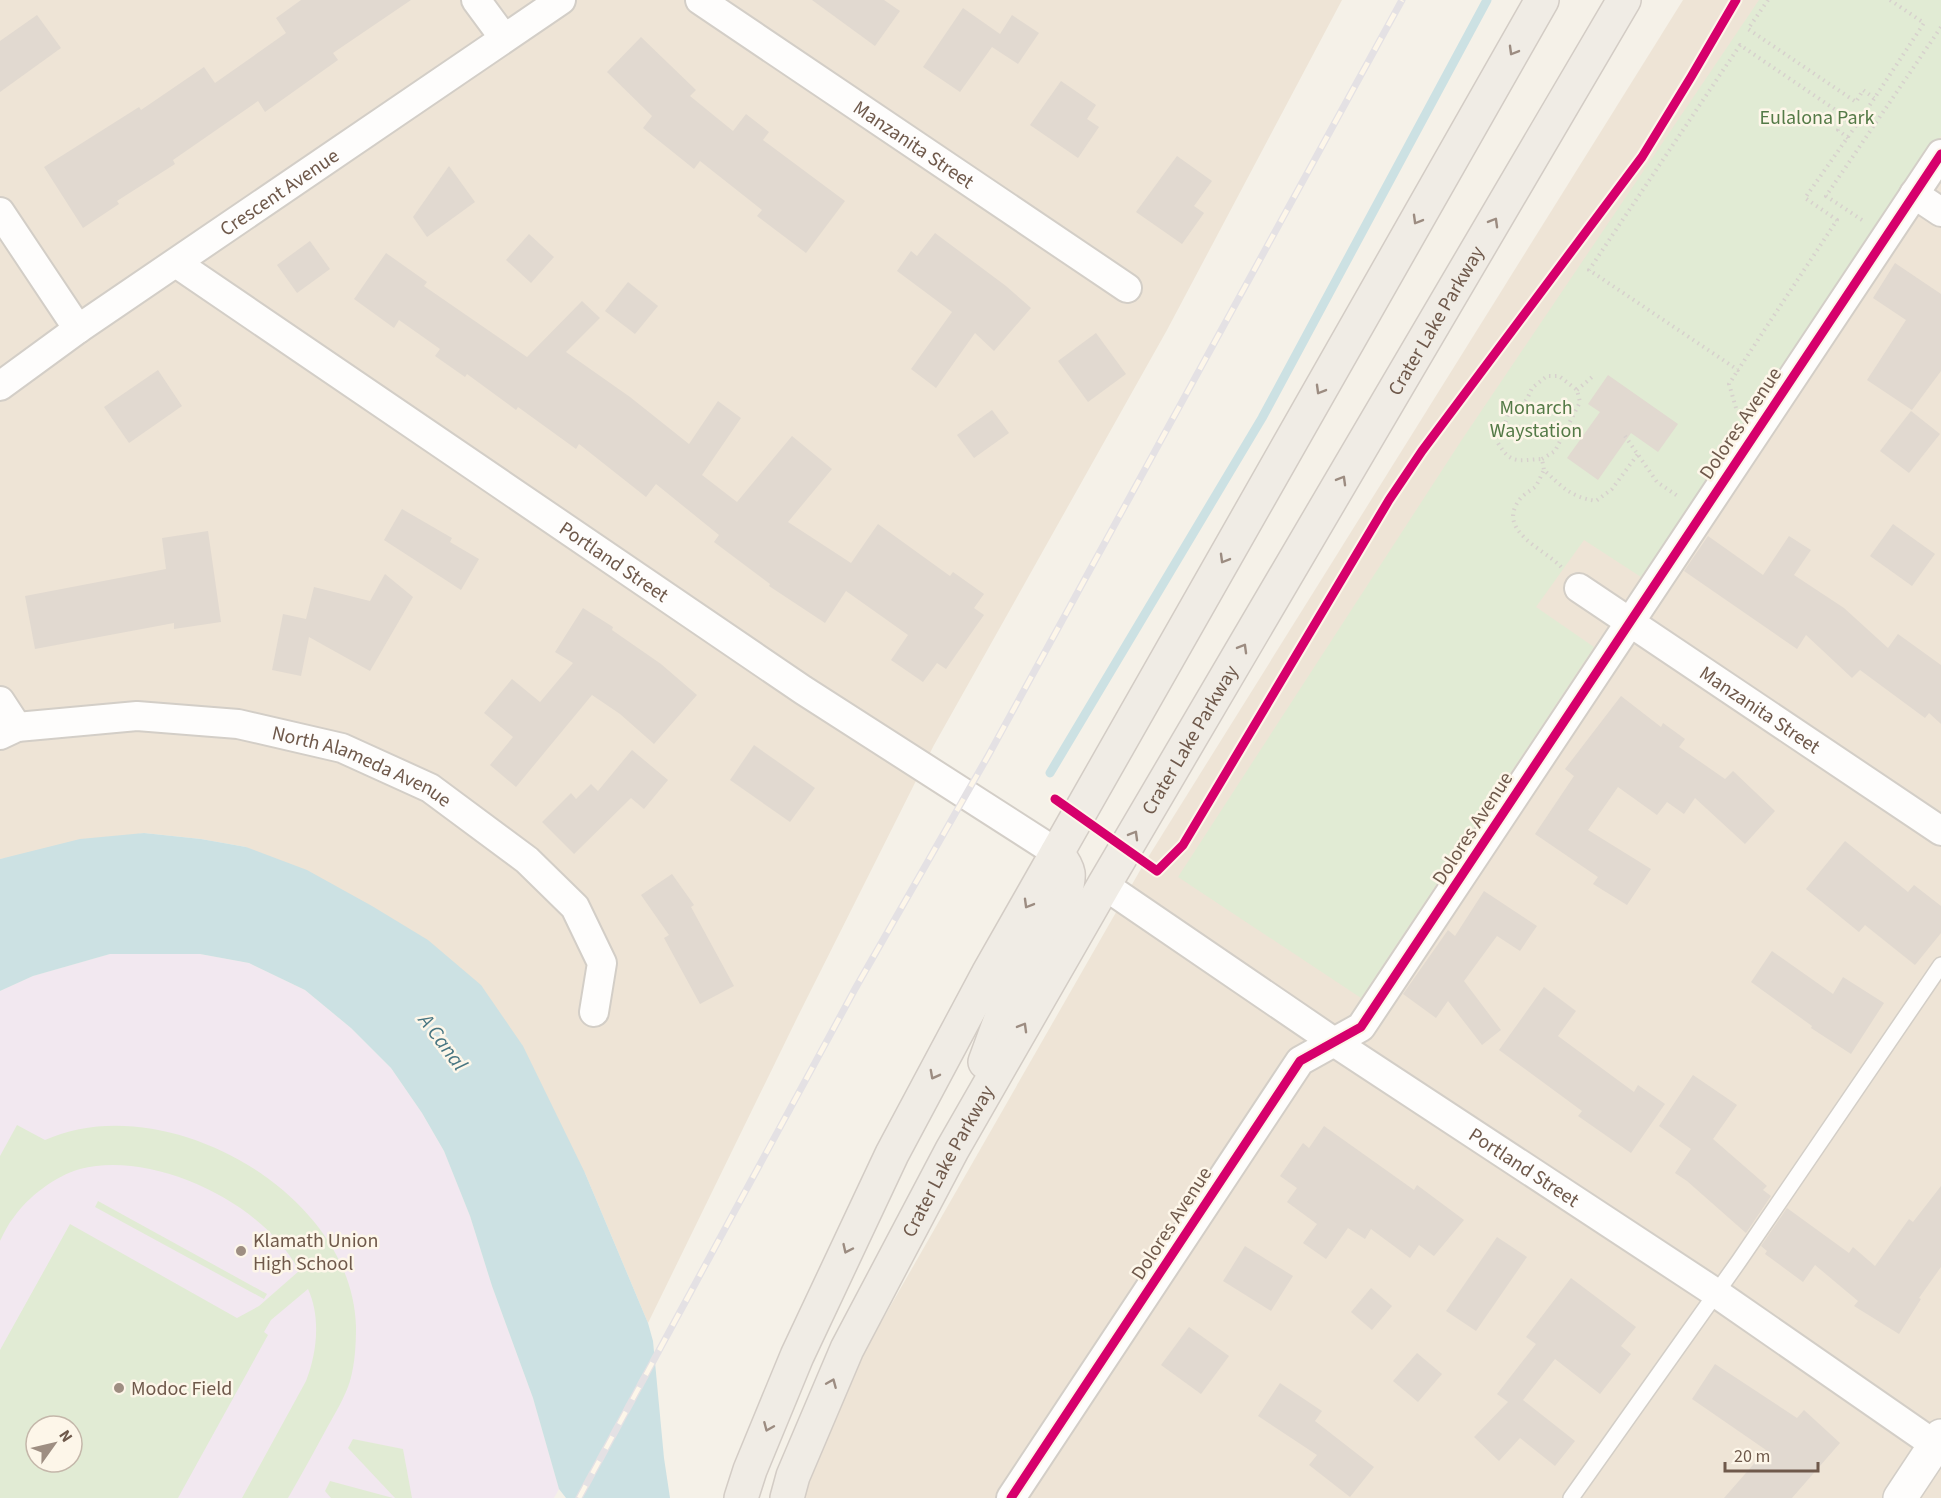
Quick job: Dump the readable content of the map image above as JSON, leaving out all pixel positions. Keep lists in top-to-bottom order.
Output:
{
  "streets": {
    "main road": ["Crater Lake Parkway"],
    "street": [
      "Manzanita Street",
      "Crescent Avenue",
      "Dolores Avenue",
      "Portland Street",
      "North Alameda Avenue"
    ]
  },
  "crossings": [
    ["Manzanita Street", "Dolores Avenue"],
    ["Crescent Avenue", "Portland Street"],
    ["Crater Lake Parkway", "Portland Street"],
    ["Dolores Avenue", "Portland Street"]
  ],
  "water": ["A Canal"],
  "parks": ["Eulalona Park", "Monarch Waystation"],
  "places": ["Klamath Union High School", "Modoc Field"],
  "scale_bar": "20 m",
  "north": "top right"
}
